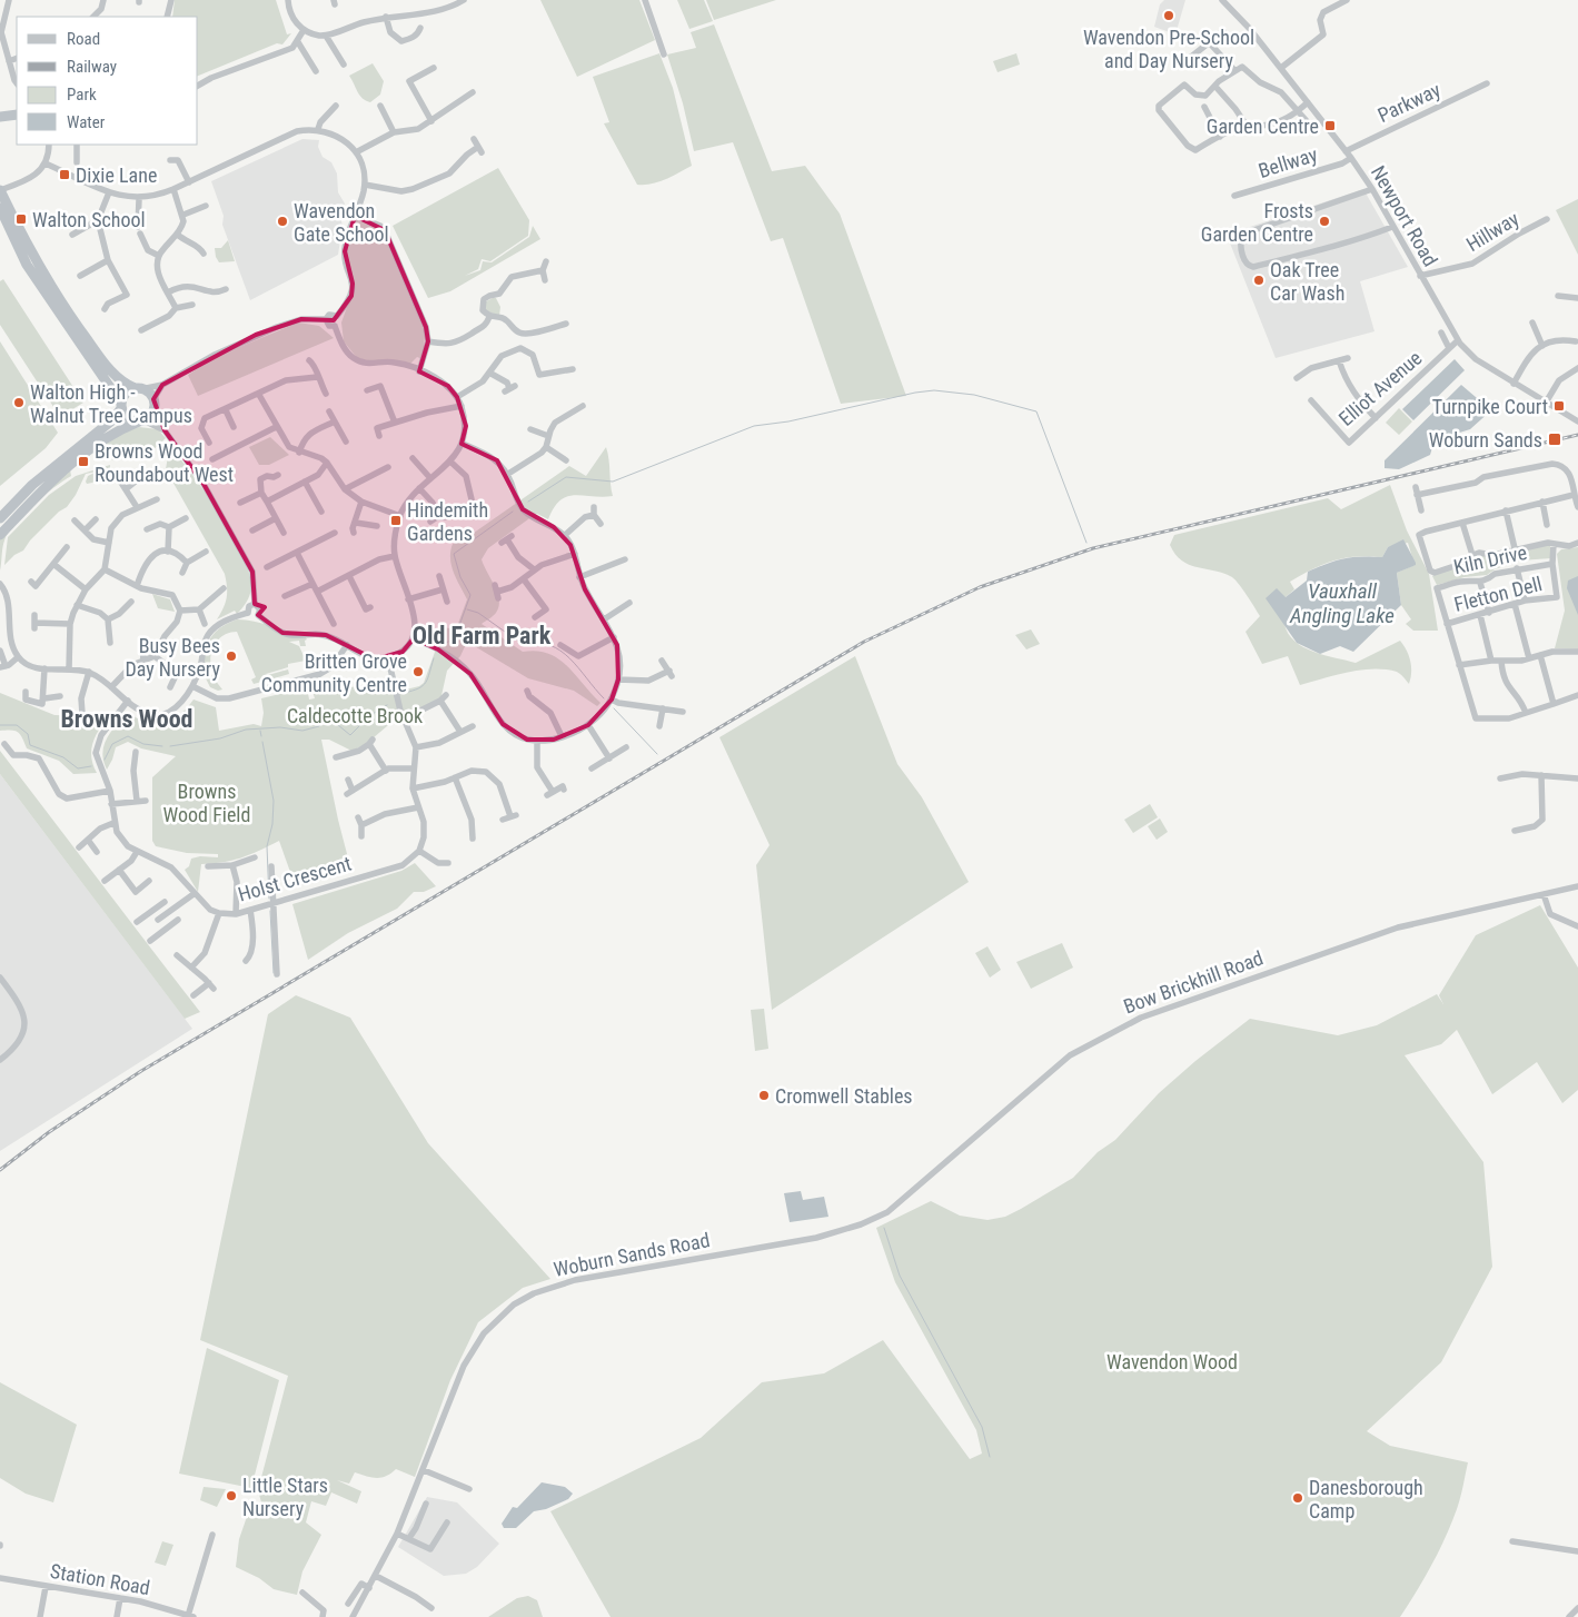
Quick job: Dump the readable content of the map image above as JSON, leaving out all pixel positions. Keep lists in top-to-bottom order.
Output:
{
  "streets": {
    "street": [
      "Parkway",
      "Bellway",
      "Newport Road",
      "Hillway",
      "Elliot Avenue",
      "Kiln Drive",
      "Fletton Dell",
      "Holst Crescent",
      "Bow Brickhill Road",
      "Woburn Sands Road",
      "Station Road"
    ]
  },
  "crossings": [
    ["Parkway", "Newport Road"],
    ["Bellway", "Newport Road"],
    ["Newport Road", "Hillway"],
    ["Newport Road", "Elliot Avenue"],
    ["Kiln Drive", "Fletton Dell"],
    ["Bow Brickhill Road", "Woburn Sands Road"]
  ],
  "districts": ["Old Farm Park", "Browns Wood"],
  "water": ["Vauxhall Angling Lake"],
  "parks": ["Caldecotte Brook", "Browns Wood Field", "Wavendon Wood"],
  "places": {
    "other": [
      "Wavendon Pre-School and Day Nursery",
      "Wavendon Gate School",
      "Frosts Garden Centre",
      "Oak Tree Car Wash",
      "Walton High - Walnut Tree Campus",
      "Busy Bees Day Nursery",
      "Britten Grove Community Centre",
      "Cromwell Stables",
      "Little Stars Nursery",
      "Danesborough Camp"
    ],
    "transit": [
      "Garden Centre",
      "Dixie Lane",
      "Walton School",
      "Turnpike Court",
      "Woburn Sands",
      "Browns Wood Roundabout West",
      "Hindemith Gardens"
    ]
  },
  "legend": [
    "Road",
    "Railway",
    "Park",
    "Water"
  ]
}
